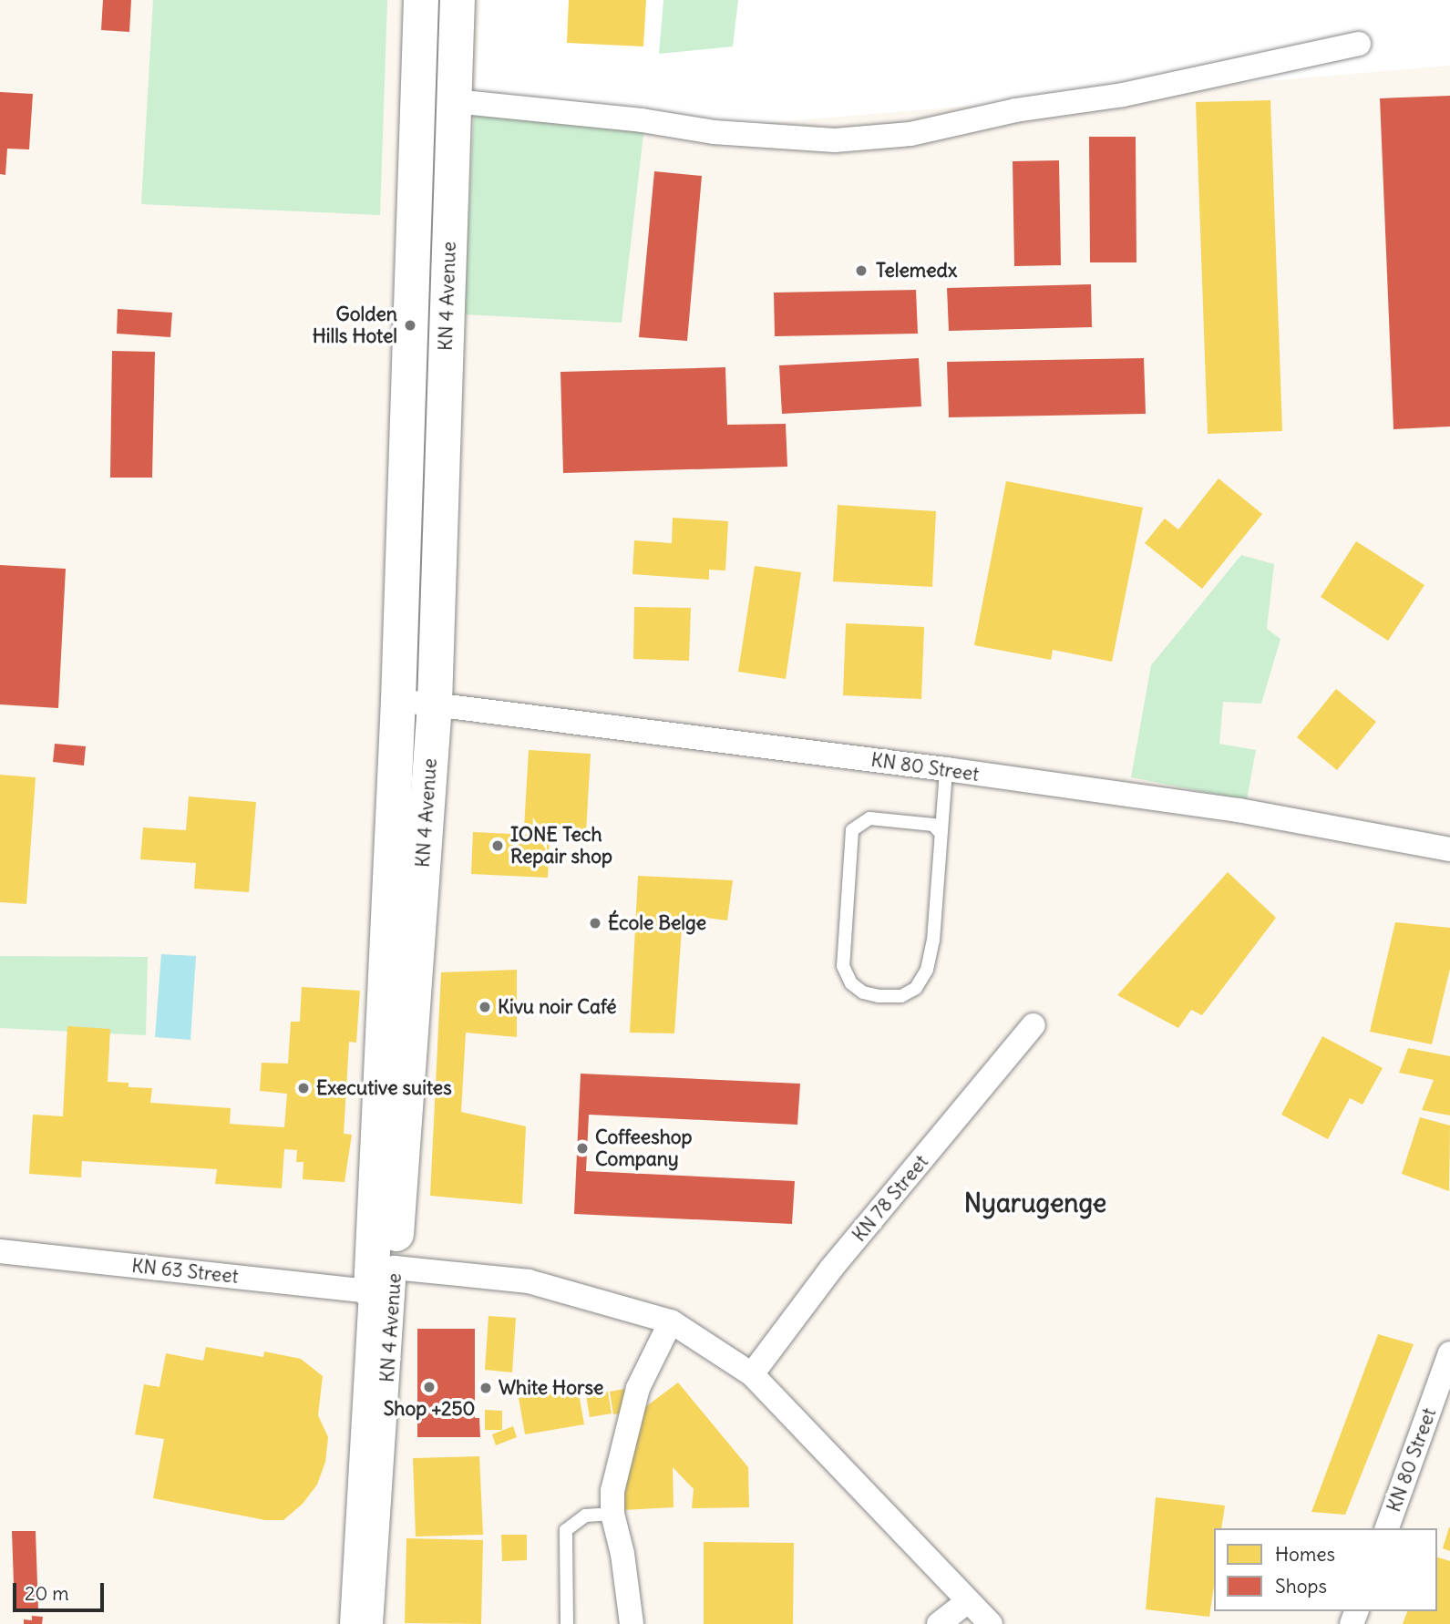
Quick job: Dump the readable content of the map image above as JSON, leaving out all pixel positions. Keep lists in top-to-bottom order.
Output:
{
  "streets": {
    "street": [
      "KN 4 Avenue",
      "KN 80 Street",
      "KN 78 Street",
      "KN 63 Street"
    ]
  },
  "crossings": [
    ["KN 4 Avenue", "KN 80 Street"],
    ["KN 4 Avenue", "KN 63 Street"]
  ],
  "districts": ["Nyarugenge"],
  "places": [
    "Telemedx",
    "Golden Hills Hotel",
    "IONE Tech Repair shop",
    "École Belge",
    "Kivu noir Café",
    "Executive suites",
    "Coffeeshop Company",
    "Shop +250",
    "White Horse"
  ],
  "legend": ["Homes", "Shops"],
  "scale_bar": "20 m"
}
